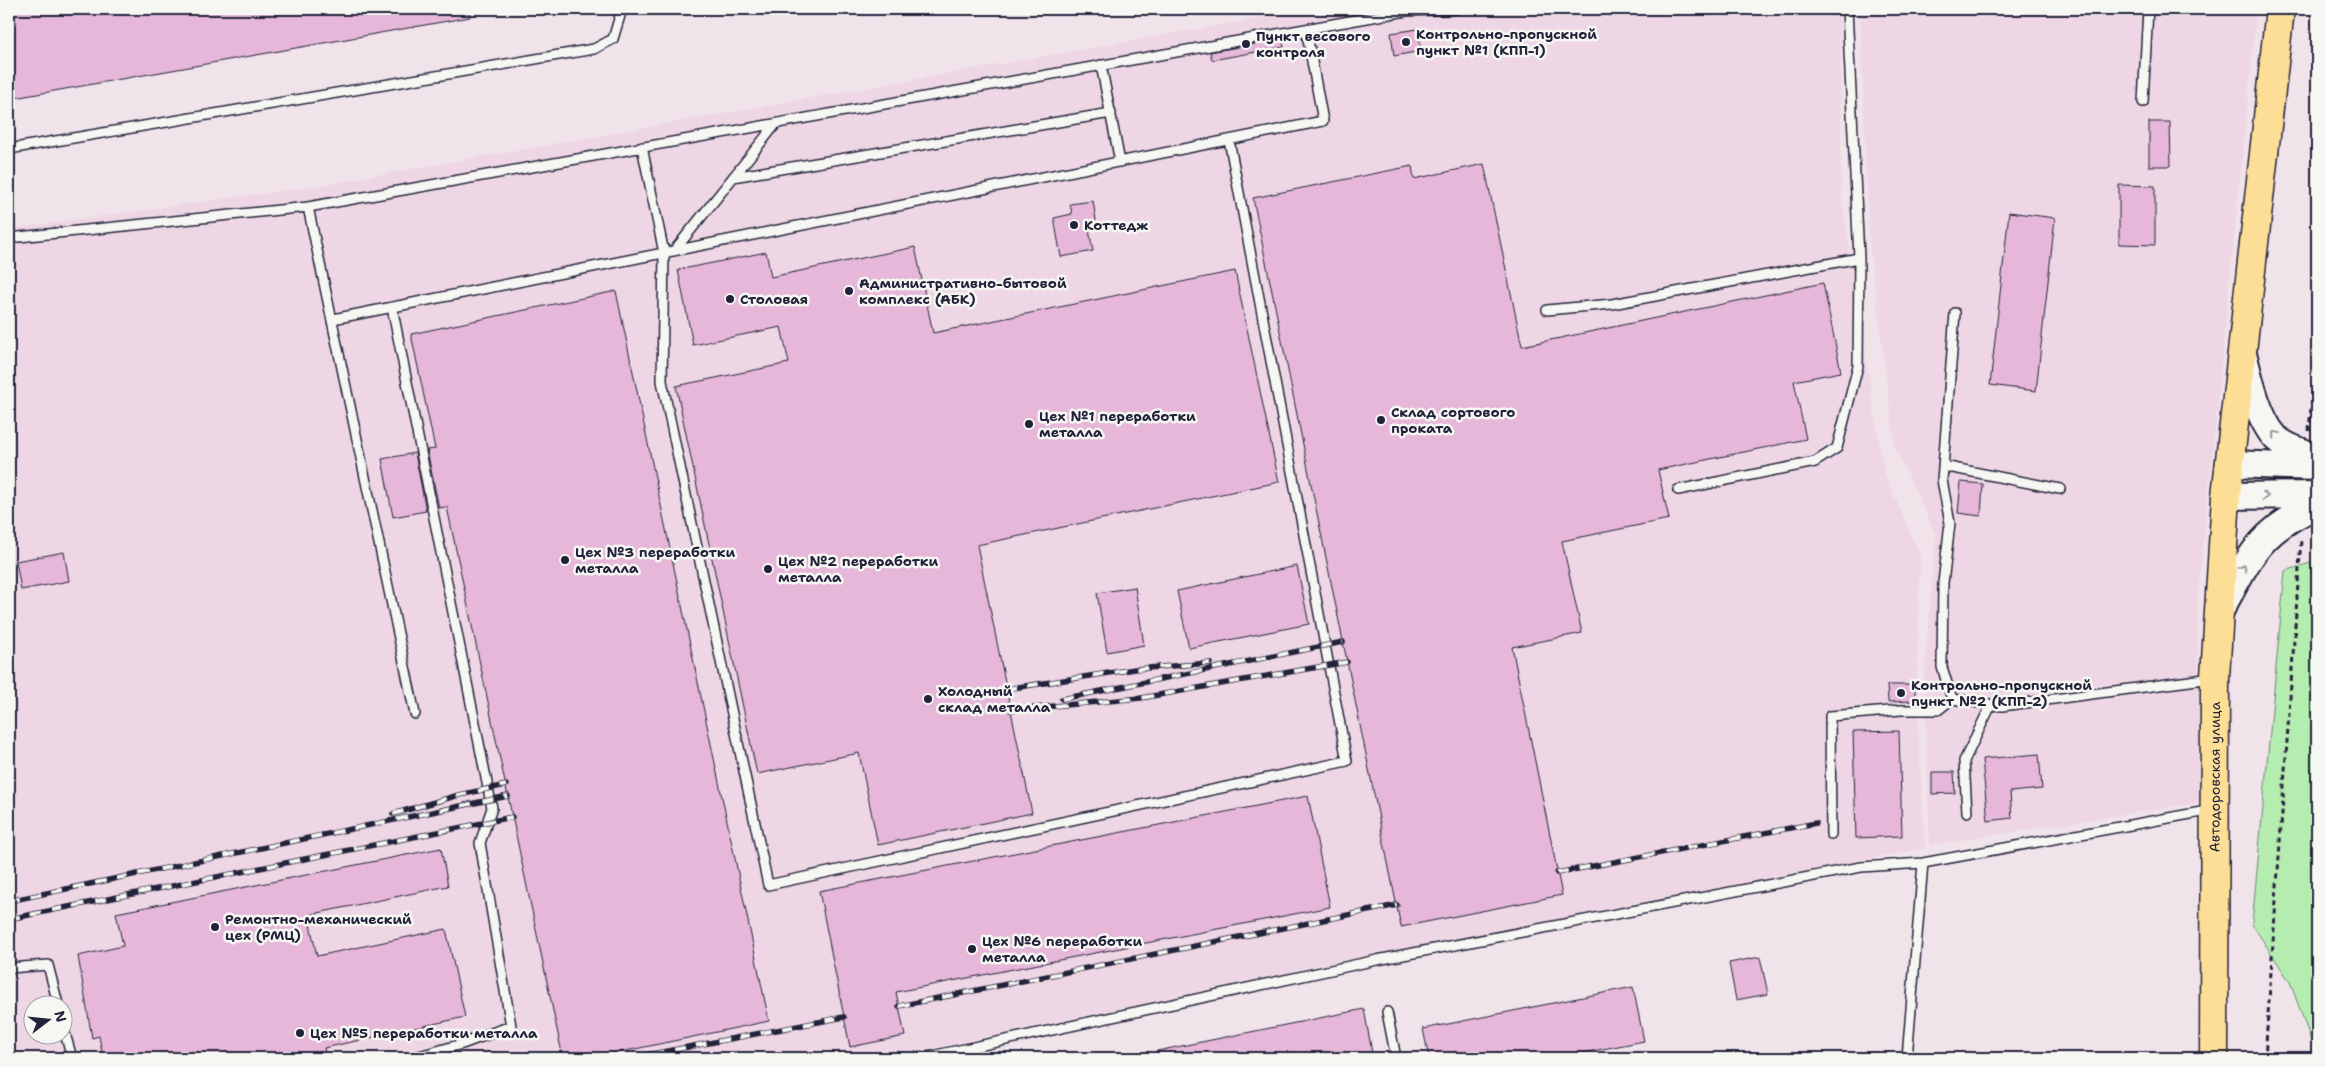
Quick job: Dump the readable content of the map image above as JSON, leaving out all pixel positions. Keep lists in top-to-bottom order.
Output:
{
  "streets": {
    "main road": ["Автодоровская улица"]
  },
  "places": [
    "Контрольно-пропускной пункт №1 (КПП-1)",
    "Пункт весового контроля",
    "Коттедж",
    "Административно-бытовой комплекс (АБК)",
    "Столовая",
    "Склад сортового проката",
    "Цех №1 переработки металла",
    "Цех №3 переработки металла",
    "Цех №2 переработки металла",
    "Контрольно-пропускной пункт №2 (КПП-2)",
    "Холодный склад металла",
    "Ремонтно-механический цех (РМЦ)",
    "Цех №6 переработки металла",
    "Цех №5 переработки металла"
  ],
  "north": "right"
}
